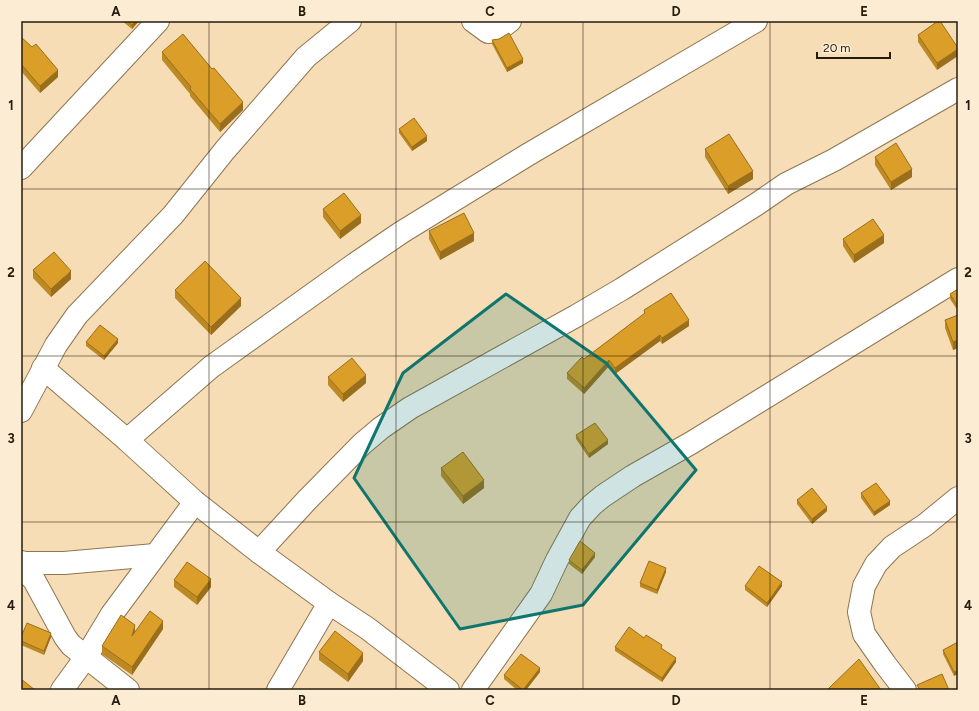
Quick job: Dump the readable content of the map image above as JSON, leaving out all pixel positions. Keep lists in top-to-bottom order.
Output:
{
  "scale_bar": "20 m",
  "grid": {
    "columns": [
      "A",
      "B",
      "C",
      "D",
      "E"
    ],
    "rows": [
      "1",
      "2",
      "3",
      "4"
    ]
  }
}
